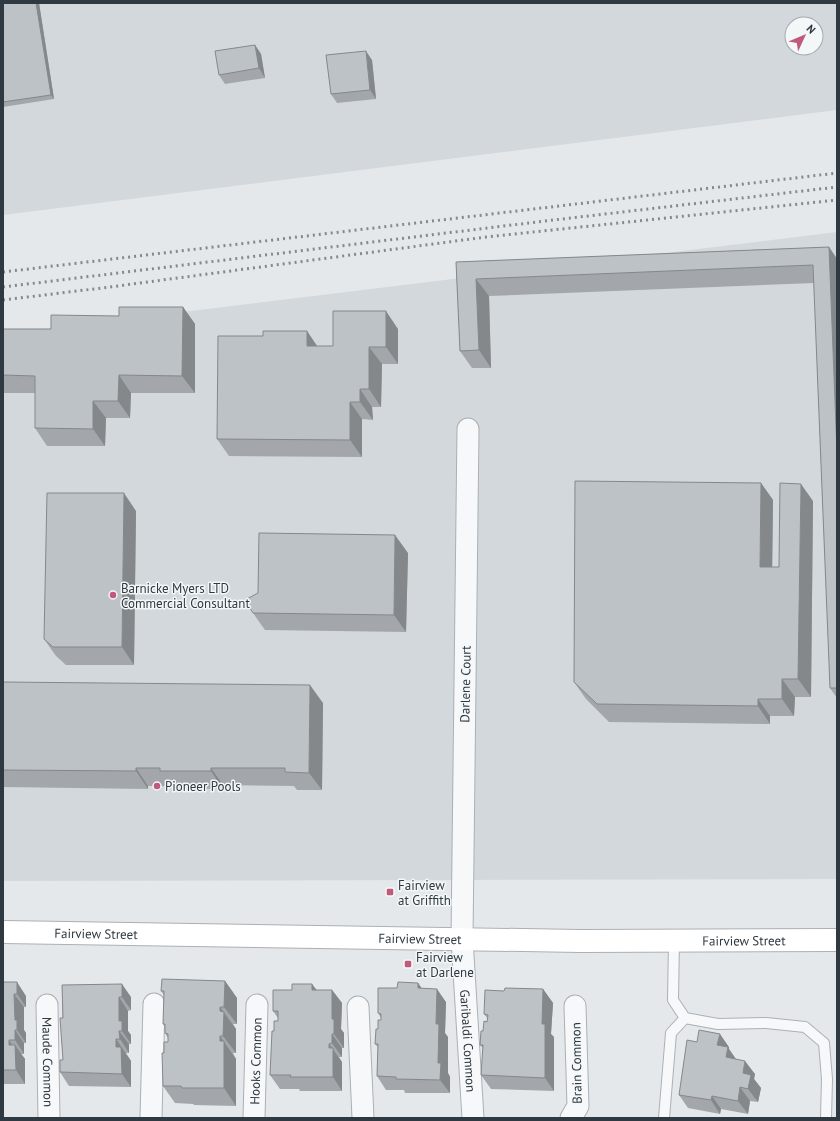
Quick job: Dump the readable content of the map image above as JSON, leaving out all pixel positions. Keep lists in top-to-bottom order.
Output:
{
  "streets": {
    "main road": ["Fairview Street"],
    "street": [
      "Darlene Court",
      "Garibaldi Common",
      "Maude Common",
      "Hooks Common",
      "Brain Common"
    ]
  },
  "crossings": [
    ["Darlene Court", "Fairview Street"],
    ["Darlene Court", "Garibaldi Common"],
    ["Fairview Street", "Garibaldi Common"]
  ],
  "places": {
    "other": ["Barnicke Myers LTD Commercial Consultant", "Pioneer Pools"],
    "transit": ["Fairview at Griffith", "Fairview at Darlene"]
  },
  "north": "top right"
}
